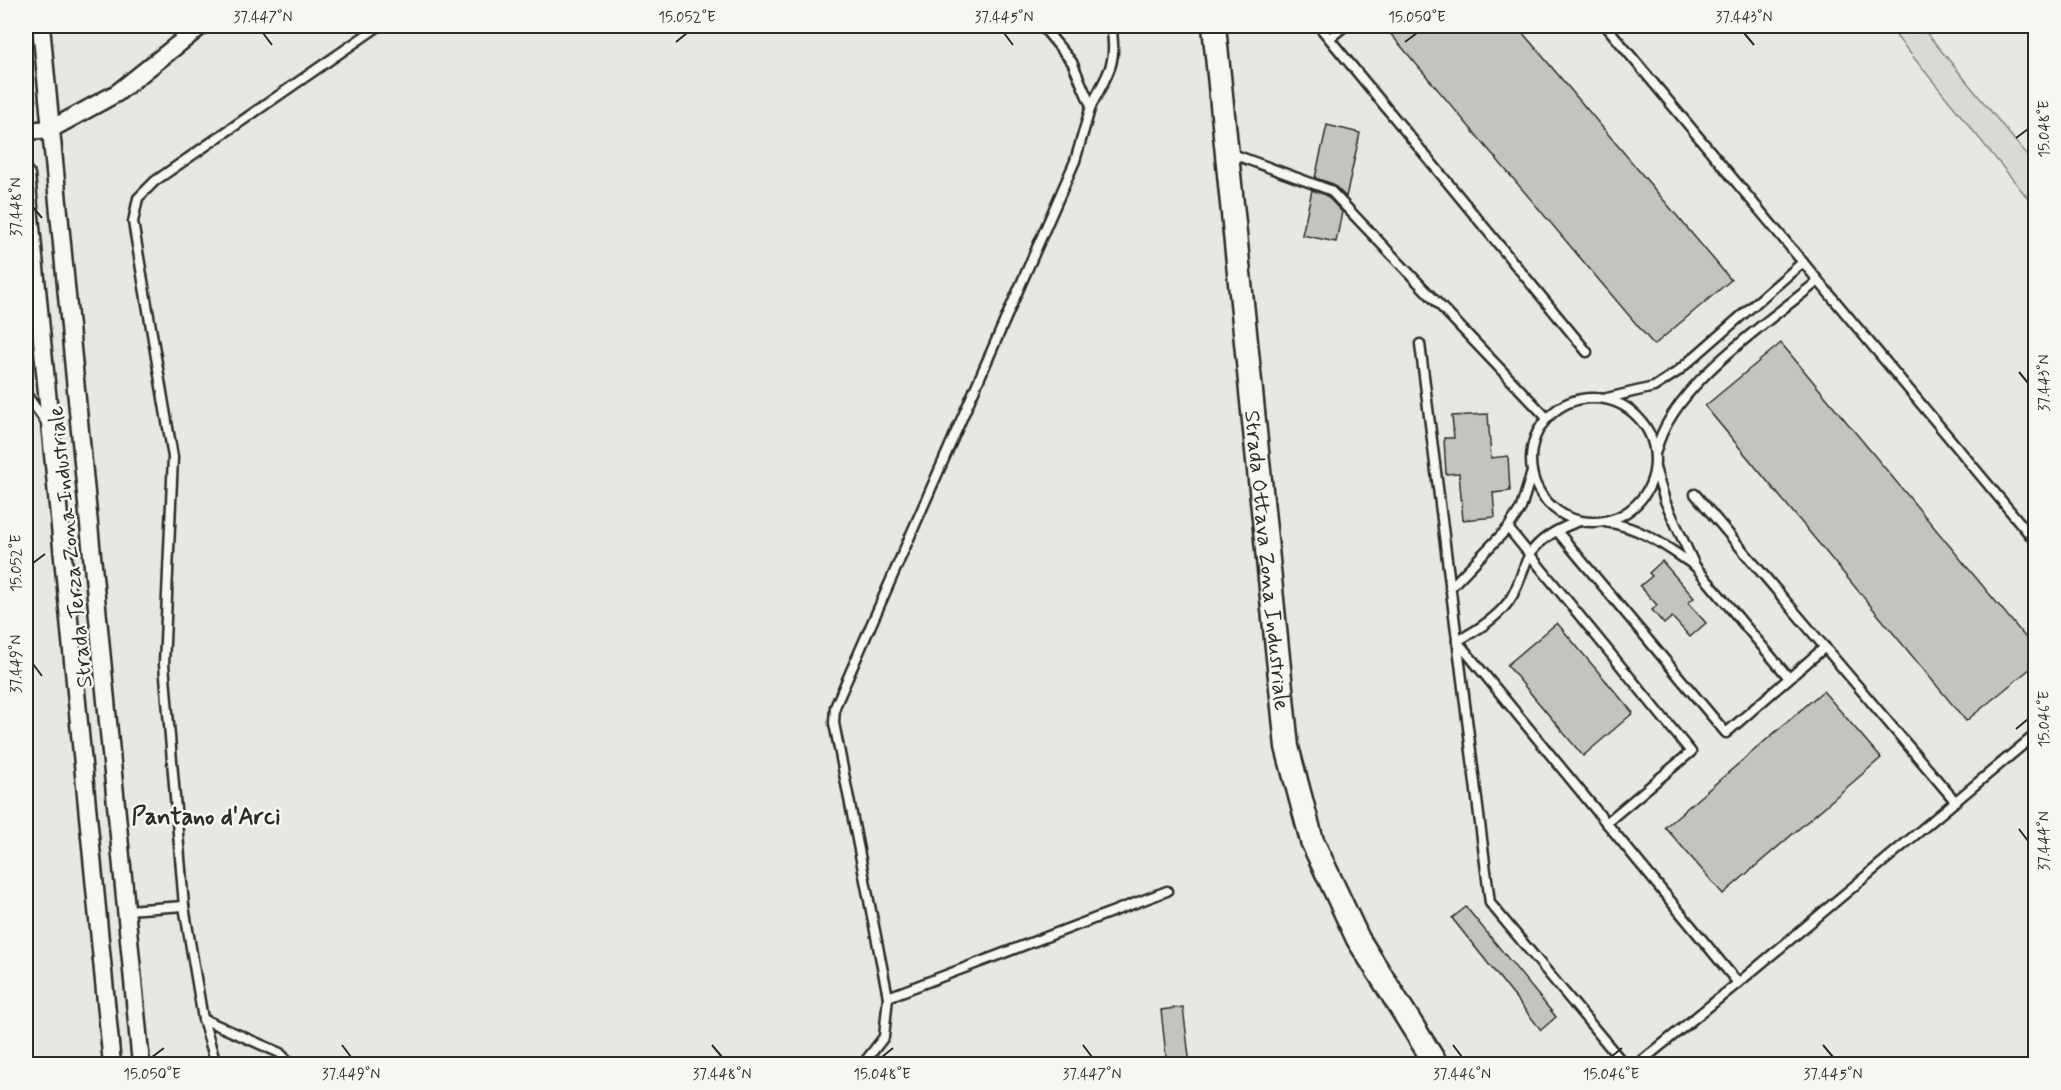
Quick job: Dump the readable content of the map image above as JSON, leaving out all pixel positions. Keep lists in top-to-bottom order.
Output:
{
  "streets": {
    "main road": ["Strada Ottava Zona Industriale"],
    "street": ["Strada Terza Zona Industriale"]
  },
  "districts": ["Pantano d'Arci"],
  "coordinates": [
    "37.447°N",
    "15.052°E",
    "37.445°N",
    "15.050°E",
    "37.443°N",
    "15.048°E",
    "37.448°N",
    "37.449°N",
    "15.046°E",
    "37.444°N",
    "37.446°N"
  ]
}
